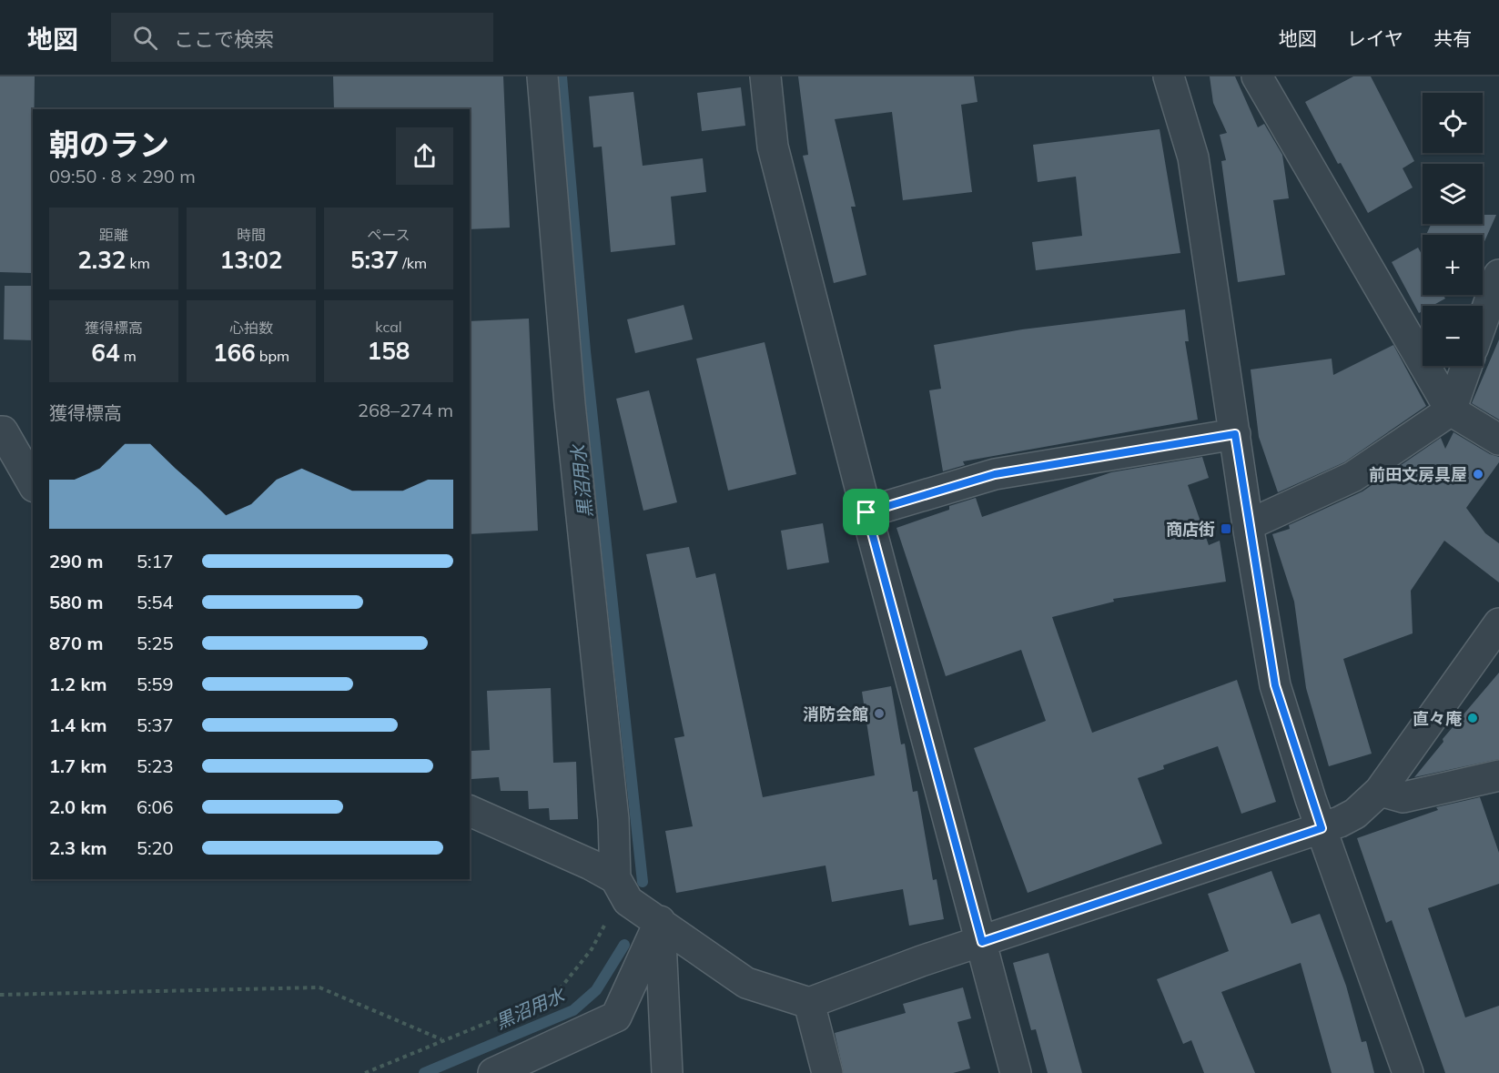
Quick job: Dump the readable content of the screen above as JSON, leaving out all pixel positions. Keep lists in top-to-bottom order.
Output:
{
  "water": ["黒沼用水"],
  "places": {
    "other": ["前田文房具屋", "消防会館", "直々庵"],
    "transit": ["商店街"]
  },
  "page": {
    "header": "地図",
    "search": "ここで検索",
    "nav": ["地図", "レイヤ", "共有"],
    "map_buttons": ["+", "−"],
    "heading": ["朝のラン", "09:50 · 8 × 290 m"],
    "stats": [
      ["距離", "2.32 km"],
      ["時間", "13:02"],
      ["ペース", "5:37 /km"],
      ["獲得標高", "64 m"],
      ["心拍数", "166 bpm"],
      ["kcal", "158"]
    ],
    "chart": ["獲得標高", "268–274 m"],
    "list": [
      {
        "name": "290 m",
        "note": "5:17"
      },
      {
        "name": "580 m",
        "note": "5:54"
      },
      {
        "name": "870 m",
        "note": "5:25"
      },
      {
        "name": "1.2 km",
        "note": "5:59"
      },
      {
        "name": "1.4 km",
        "note": "5:37"
      },
      {
        "name": "1.7 km",
        "note": "5:23"
      },
      {
        "name": "2.0 km",
        "note": "6:06"
      },
      {
        "name": "2.3 km",
        "note": "5:20"
      }
    ]
  }
}
